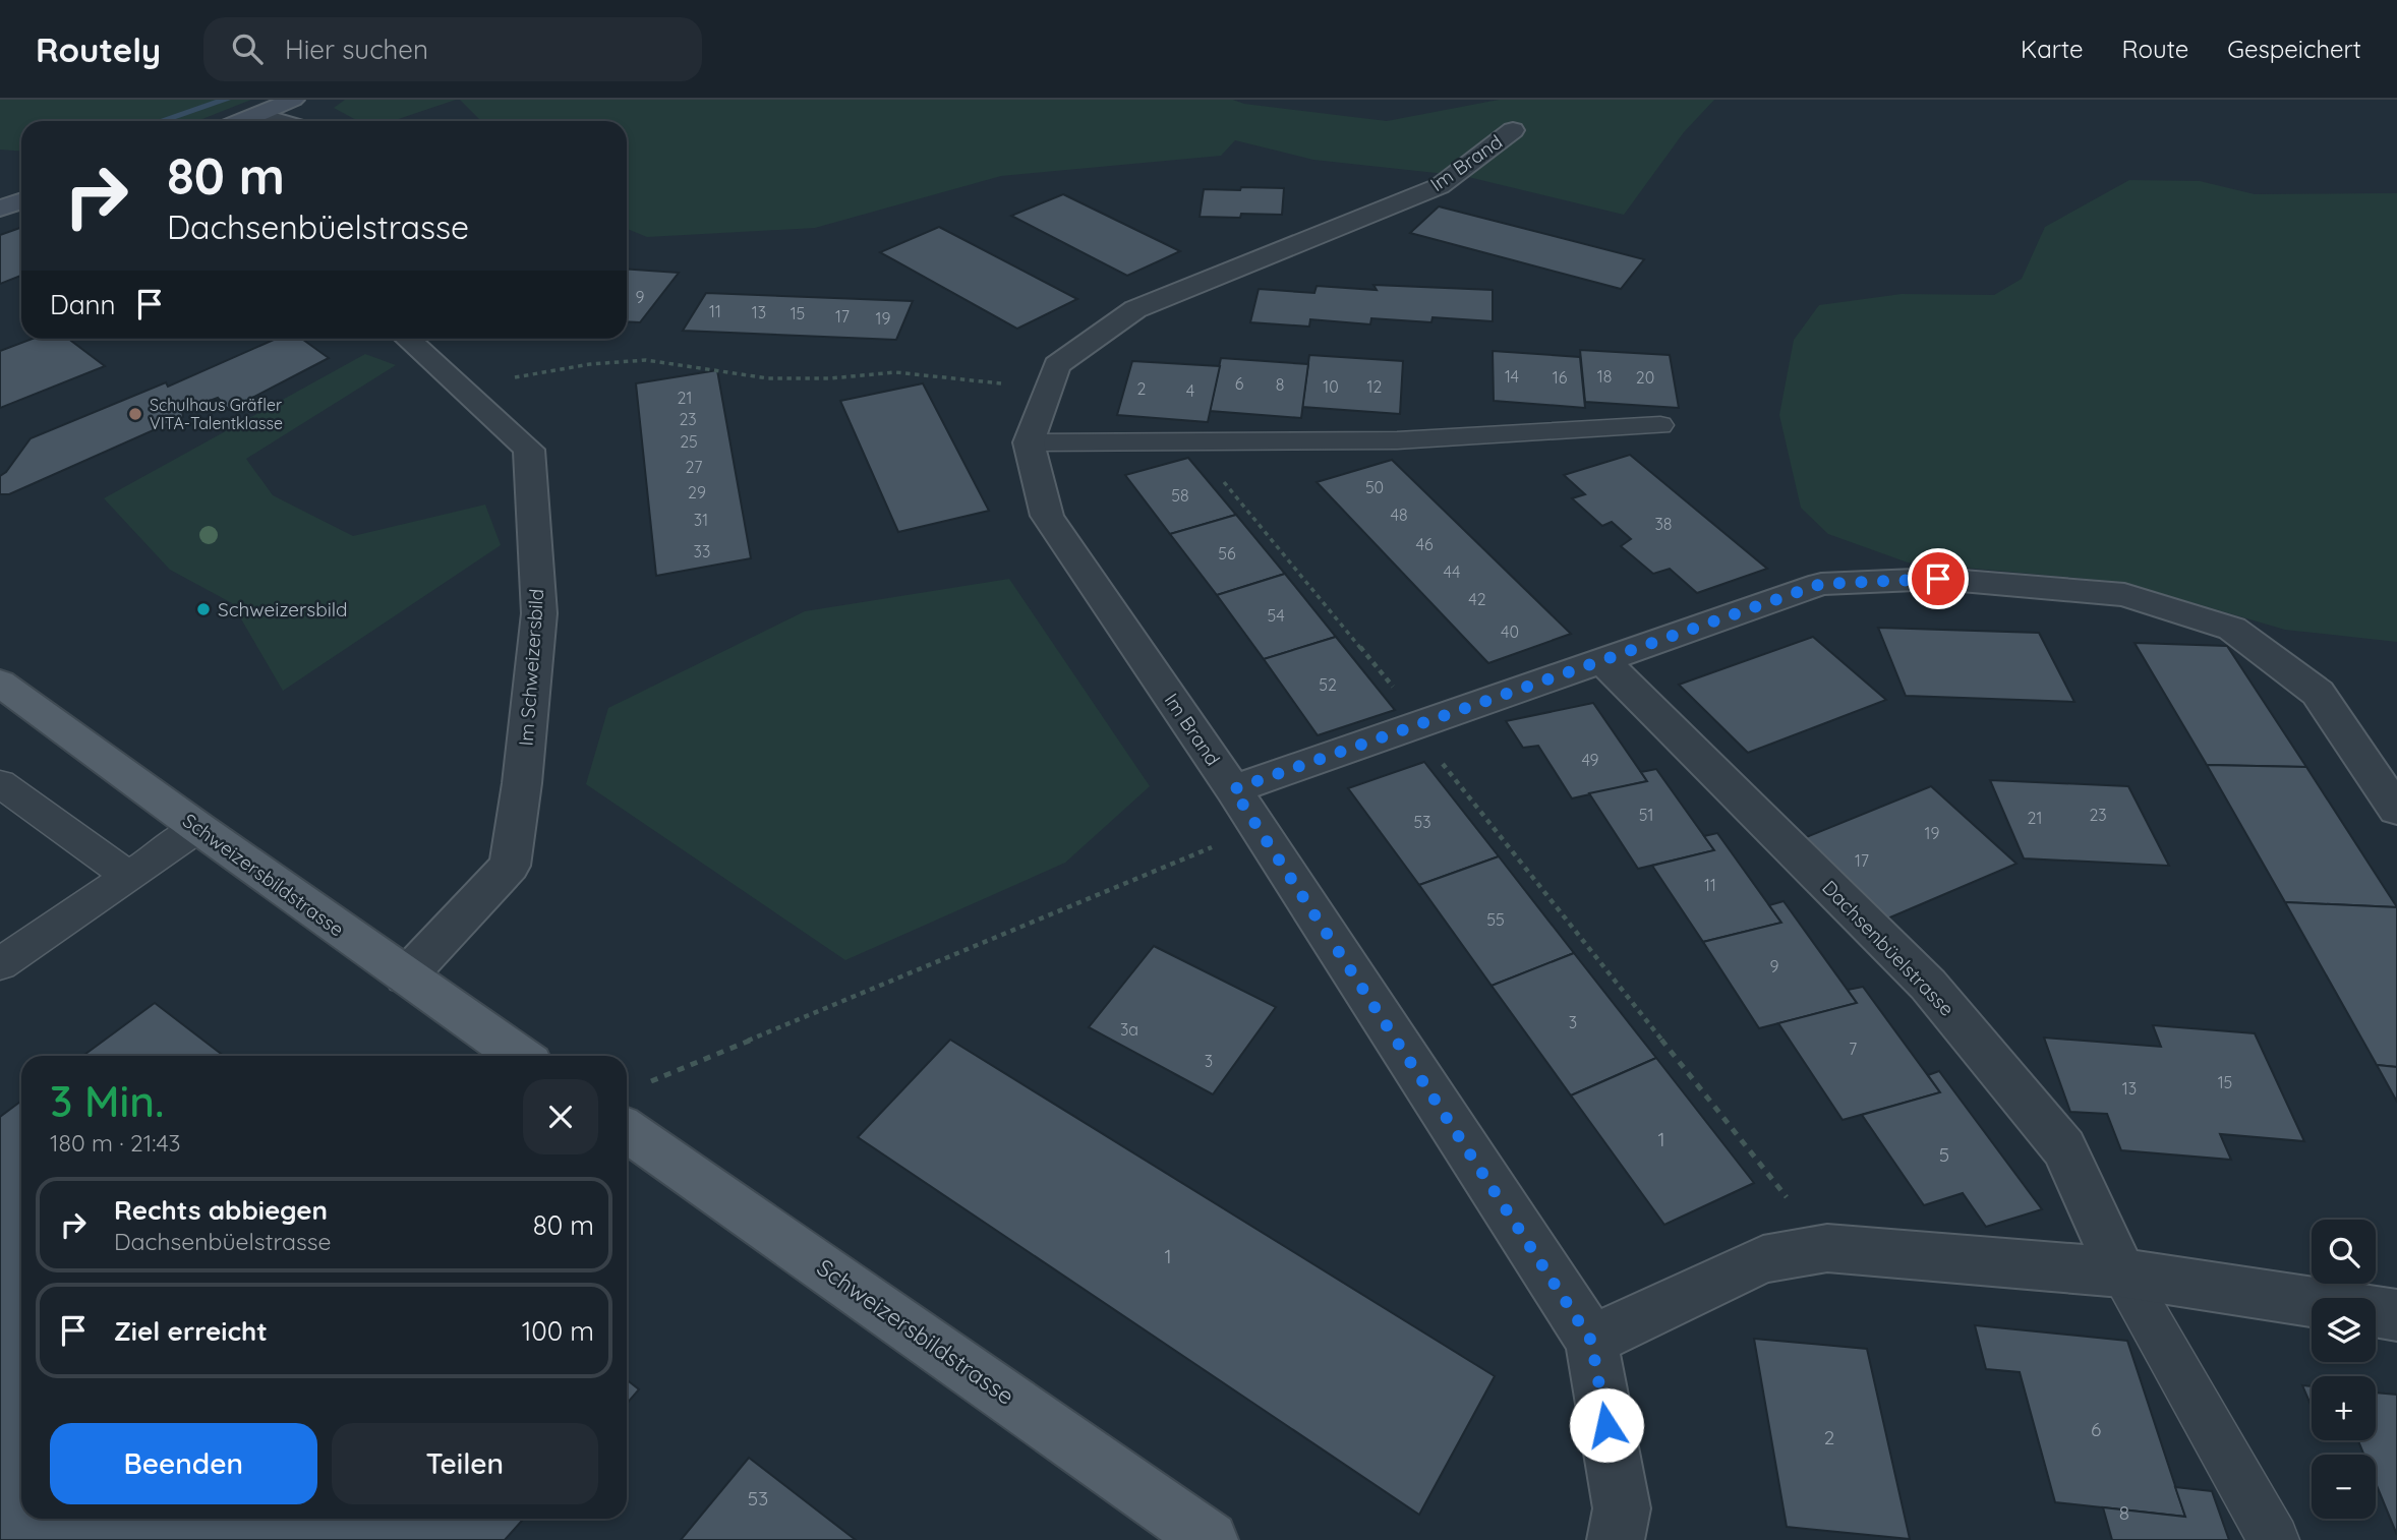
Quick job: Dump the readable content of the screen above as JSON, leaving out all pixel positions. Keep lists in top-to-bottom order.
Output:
{
  "streets": {
    "main road": ["Schweizersbildstrasse"],
    "street": ["Im Brand", "Im Schweizersbild", "Dachsenbüelstrasse"]
  },
  "crossings": [
    ["Im Schweizersbild", "Schweizersbildstrasse"]
  ],
  "places": ["Schulhaus Gräfler VITA-Talentklasse", "Schweizersbild"],
  "house_numbers": [
    "9",
    "11",
    "13",
    "15",
    "17",
    "19",
    "14",
    "18",
    "16",
    "20",
    "6",
    "8",
    "10",
    "12",
    "2",
    "4",
    "21",
    "23",
    "25",
    "27",
    "50",
    "29",
    "58",
    "48",
    "31",
    "38",
    "46",
    "33",
    "56",
    "44",
    "42",
    "54",
    "40",
    "52",
    "49",
    "51",
    "23",
    "21",
    "53",
    "19",
    "17",
    "11",
    "55",
    "9",
    "3",
    "3a",
    "7",
    "3",
    "15",
    "13",
    "1",
    "5",
    "1",
    "6",
    "2",
    "53",
    "8"
  ],
  "page": {
    "header": "Routely",
    "search": "Hier suchen",
    "nav": ["Karte", "Route", "Gespeichert"],
    "turn": ["80 m", "Dachsenbüelstrasse"],
    "then": "Dann",
    "heading": ["3 Min.", "180 m · 21:43"],
    "list": [
      {
        "name": "Rechts abbiegen",
        "note": "Dachsenbüelstrasse",
        "value": "80 m"
      },
      {
        "name": "Ziel erreicht",
        "value": "100 m"
      }
    ],
    "map_buttons": ["+", "−"],
    "buttons": ["Beenden", "Teilen"]
  }
}
